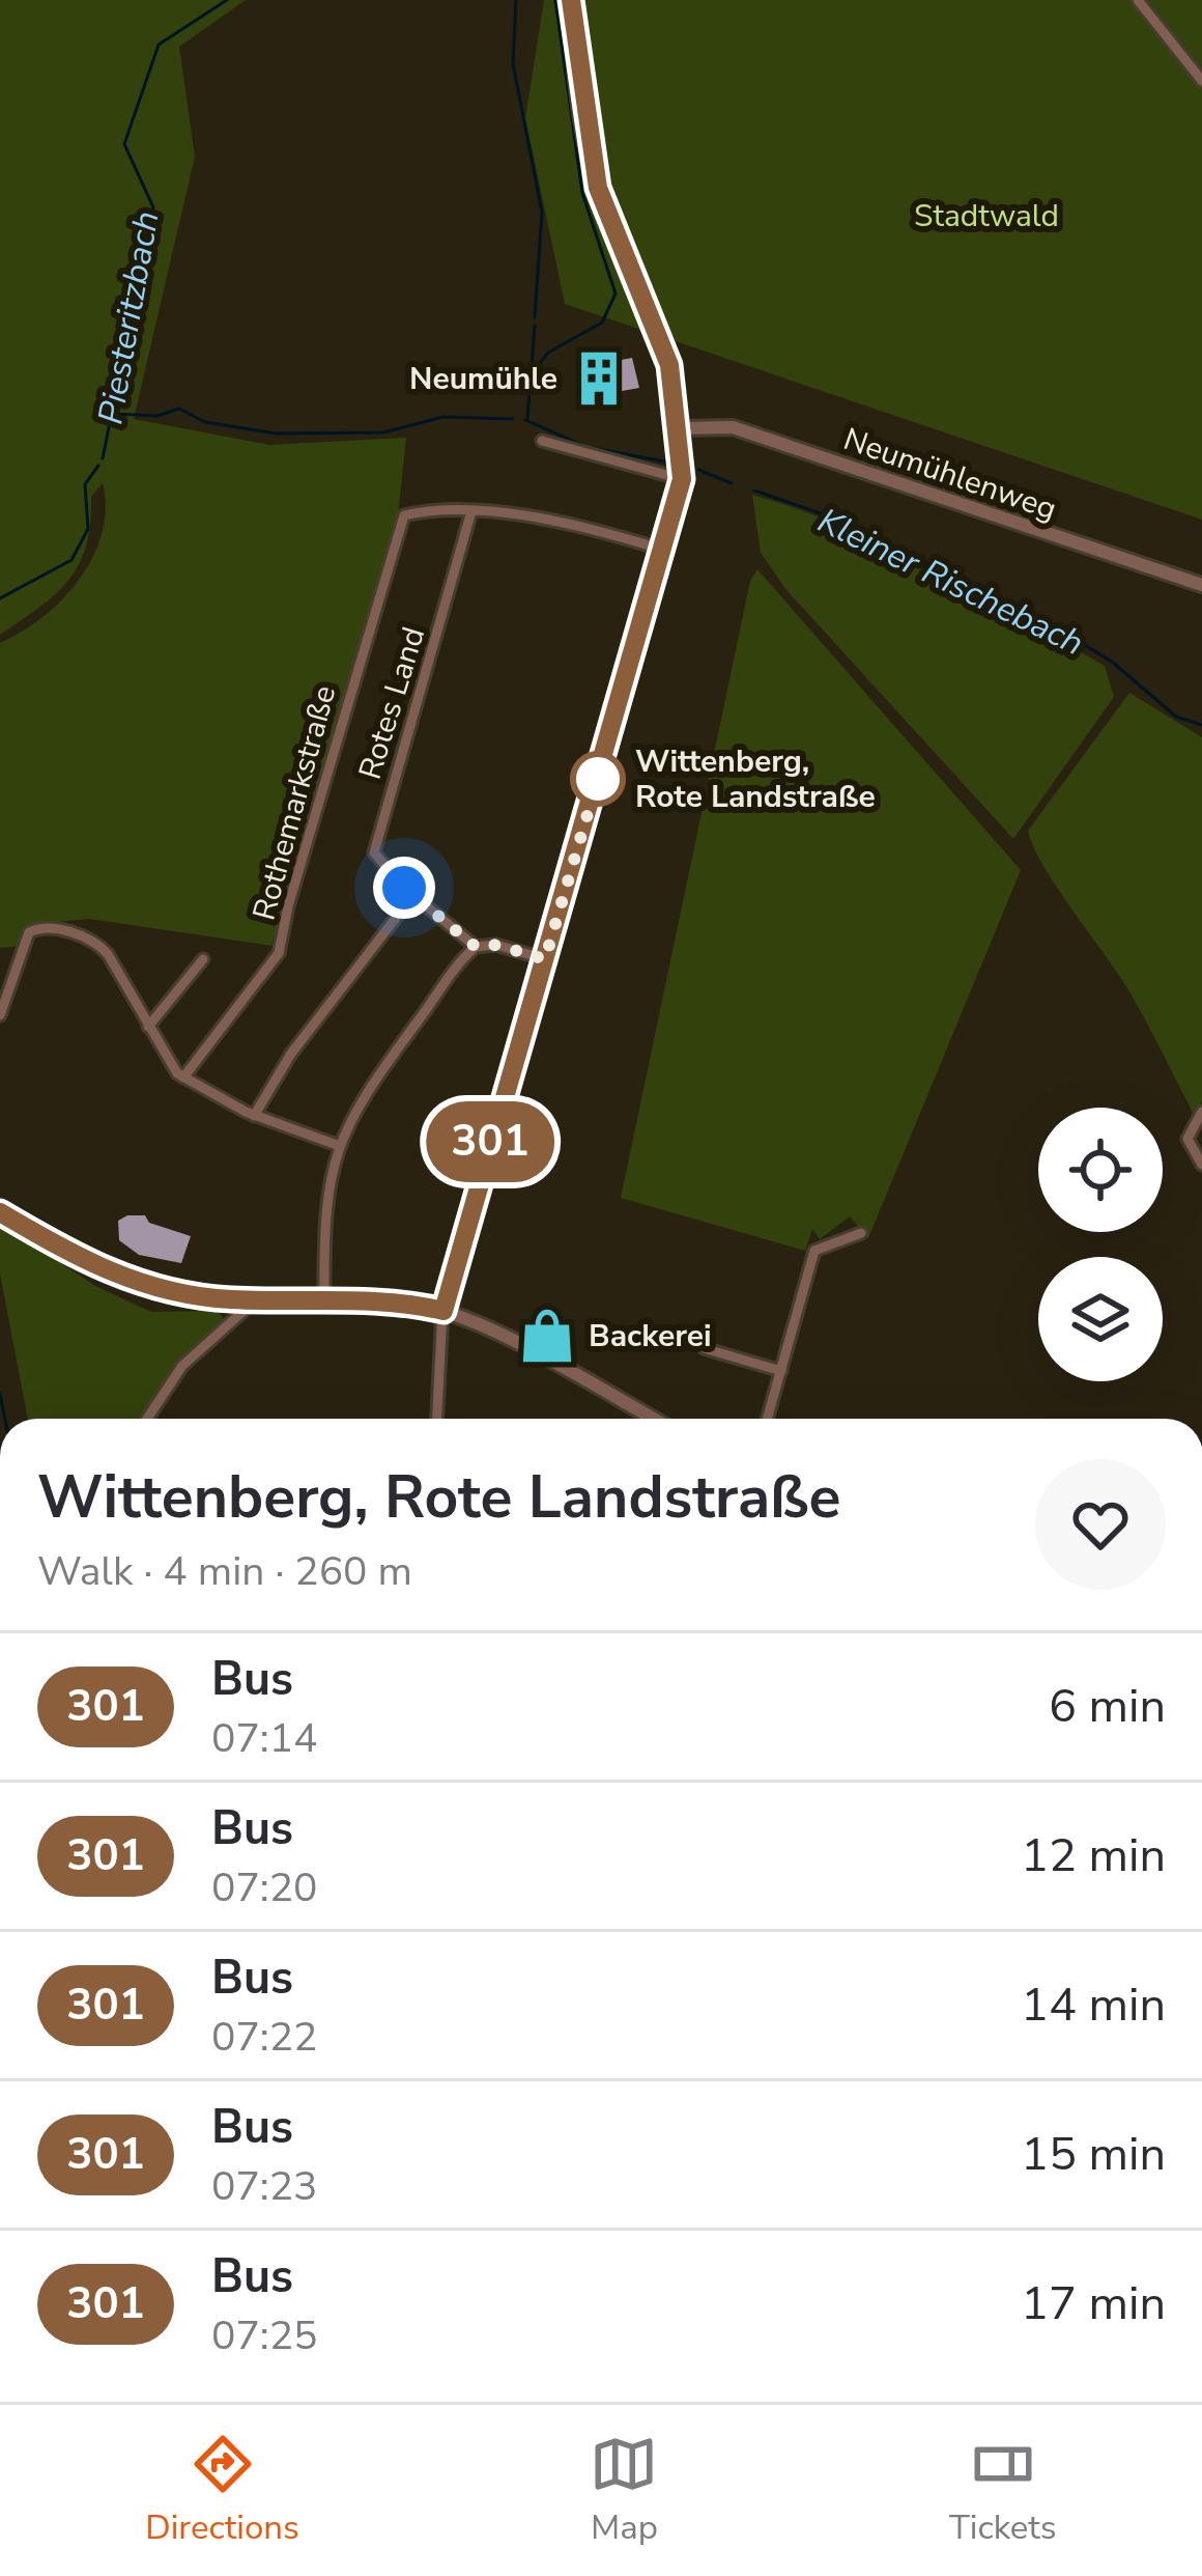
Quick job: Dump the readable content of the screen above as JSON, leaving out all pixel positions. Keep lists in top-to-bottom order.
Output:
{
  "streets": {
    "street": ["Neumühlenweg", "Rotes Land", "Rothemarkstraße"]
  },
  "crossings": [
    ["Rotes Land", "Rothemarkstraße"]
  ],
  "water": ["Piesteritzbach", "Kleiner Rischebach"],
  "parks": ["Stadtwald"],
  "places": {
    "building": ["Neumühle"],
    "other": ["Wittenberg, Rote Landstraße"],
    "shop": ["Backerei"]
  },
  "lines": ["bus line 301"],
  "page": {
    "on_map": "301",
    "heading": ["Wittenberg, Rote Landstraße", "Walk · 4 min · 260 m"],
    "list": [
      {
        "mark": "301",
        "name": "Bus",
        "note": "07:14",
        "value": "6 min"
      },
      {
        "mark": "301",
        "name": "Bus",
        "note": "07:20",
        "value": "12 min"
      },
      {
        "mark": "301",
        "name": "Bus",
        "note": "07:22",
        "value": "14 min"
      },
      {
        "mark": "301",
        "name": "Bus",
        "note": "07:23",
        "value": "15 min"
      },
      {
        "mark": "301",
        "name": "Bus",
        "note": "07:25",
        "value": "17 min"
      }
    ],
    "tabs": ["Directions", "Map", "Tickets"]
  }
}
